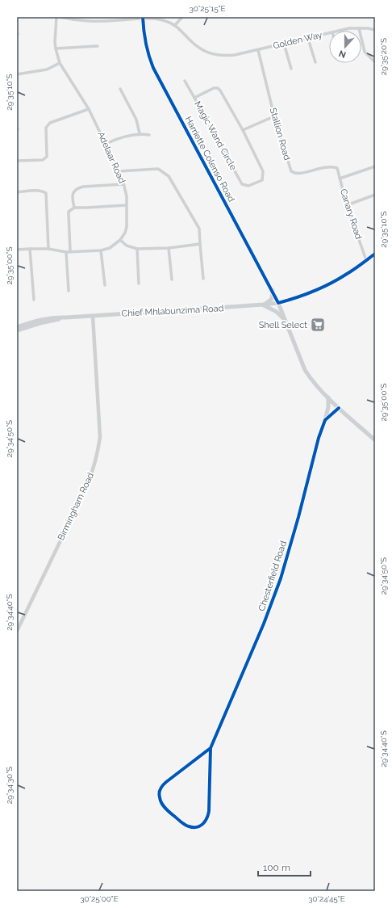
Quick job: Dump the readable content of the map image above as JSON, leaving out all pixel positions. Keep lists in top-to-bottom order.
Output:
{
  "streets": {
    "main road": ["Chief Mhlabunzima Road"],
    "street": [
      "Golden Way",
      "Stallion Road",
      "Magic Wand Circle",
      "Adelaar Road",
      "Harriette Colenso Road",
      "Canary Road",
      "Birmingham Road",
      "Chesterfield Road"
    ]
  },
  "crossings": [
    ["Golden Way", "Stallion Road"],
    ["Stallion Road", "Canary Road"],
    ["Harriette Colenso Road", "Chief Mhlabunzima Road"],
    ["Chief Mhlabunzima Road", "Birmingham Road"]
  ],
  "places": {
    "supermarket": ["Shell Select"]
  },
  "scale_bar": "100 m",
  "north": "bottom",
  "coordinates": [
    "30°25'15\"E",
    "29°35'20\"S",
    "29°35'10\"S",
    "29°35'00\"S",
    "29°34'50\"S",
    "29°34'40\"S",
    "29°34'30\"S",
    "30°25'00\"E",
    "30°24'45\"E"
  ]
}
